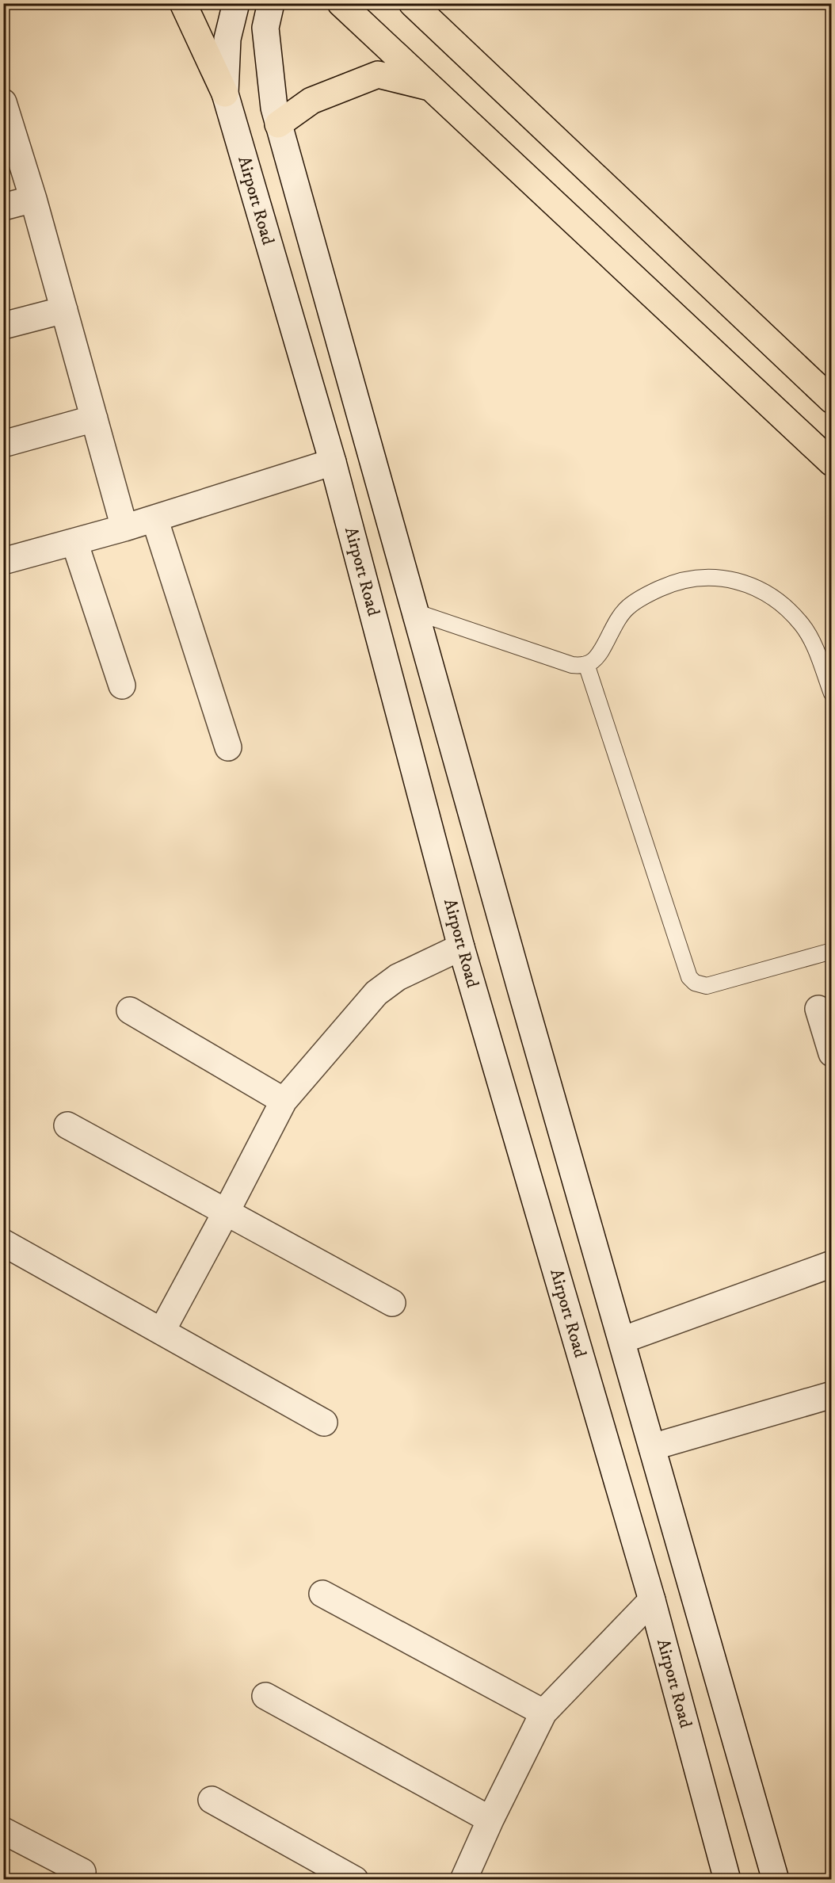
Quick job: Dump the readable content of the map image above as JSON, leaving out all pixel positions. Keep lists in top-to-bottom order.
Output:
{
  "streets": {
    "street": ["Airport Road"]
  }
}
